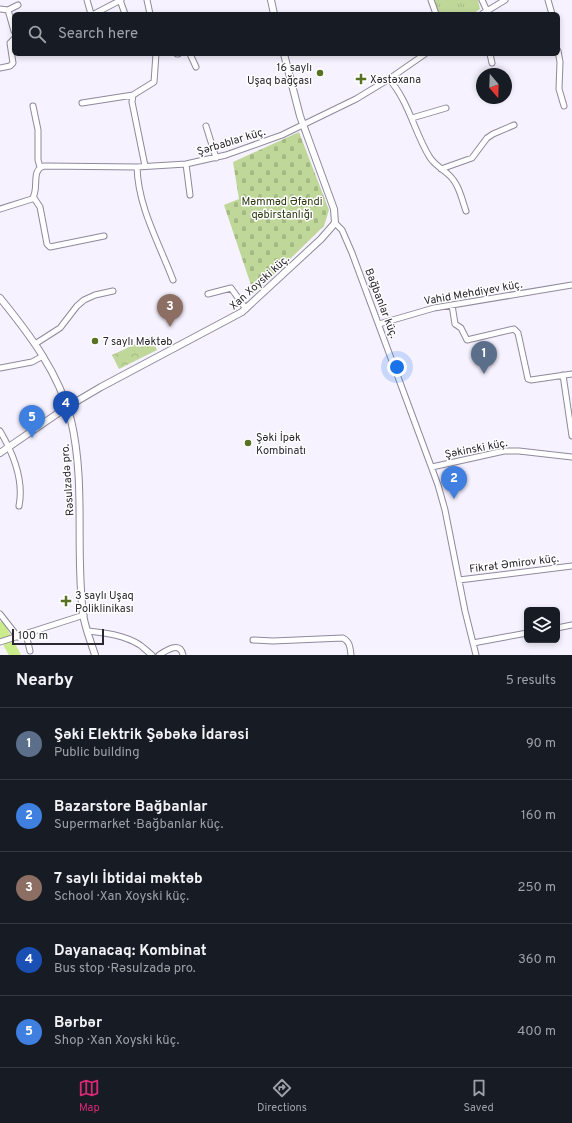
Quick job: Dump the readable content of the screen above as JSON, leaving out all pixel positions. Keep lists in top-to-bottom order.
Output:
{
  "streets": {
    "street": [
      "Şərbablar küç.",
      "Xan Xoyski küç.",
      "Vahid Mehdiyev küç.",
      "Bağbanlar küç.",
      "Şəkinski küç.",
      "Rəsulzadə pro.",
      "Fikrət Əmirov küç."
    ]
  },
  "crossings": [
    ["Şərbablar küç.", "Bağbanlar küç."],
    ["Xan Xoyski küç.", "Bağbanlar küç."],
    ["Xan Xoyski küç.", "Rəsulzadə pro."],
    ["Vahid Mehdiyev küç.", "Bağbanlar küç."],
    ["Bağbanlar küç.", "Şəkinski küç."],
    ["Bağbanlar küç.", "Fikrət Əmirov küç."]
  ],
  "parks": ["Məmməd Əfəndi qəbirstanlığı"],
  "places": {
    "other": ["16 saylı Uşaq bağçası", "7 saylı Məktəb", "Şəki İpək Kombinatı"],
    "health": ["Xəstəxana", "3 saylı Uşaq Poliklinikası"]
  },
  "scale_bar": "100 m",
  "north": "bottom",
  "page": {
    "search": "Search here",
    "pins": [
      "3",
      "1",
      "4",
      "5",
      "2"
    ],
    "scale": "100 m",
    "heading": ["Nearby", "5 results"],
    "list": [
      {
        "mark": "1",
        "name": "Şəki Elektrik Şəbəkə İdarəsi",
        "note": "Public building",
        "value": "90 m"
      },
      {
        "mark": "2",
        "name": "Bazarstore Bağbanlar",
        "note": "Supermarket · Bağbanlar küç.",
        "value": "160 m"
      },
      {
        "mark": "3",
        "name": "7 saylı İbtidai məktəb",
        "note": "School · Xan Xoyski küç.",
        "value": "250 m"
      },
      {
        "mark": "4",
        "name": "Dayanacaq: Kombinat",
        "note": "Bus stop · Rəsulzadə pro.",
        "value": "360 m"
      },
      {
        "mark": "5",
        "name": "Bərbər",
        "note": "Shop · Xan Xoyski küç.",
        "value": "400 m"
      }
    ],
    "nav": ["Map", "Directions", "Saved"]
  }
}
